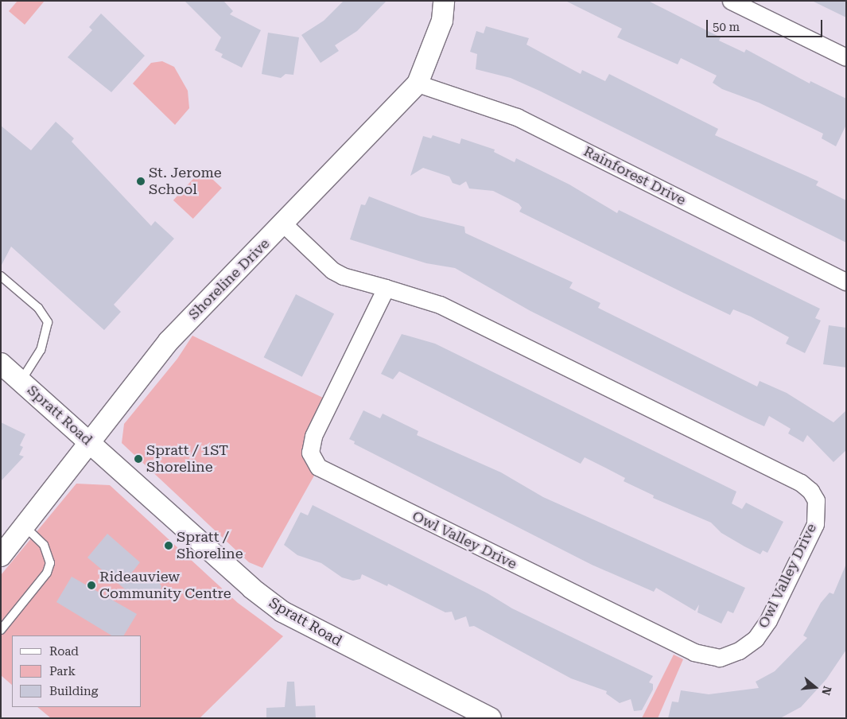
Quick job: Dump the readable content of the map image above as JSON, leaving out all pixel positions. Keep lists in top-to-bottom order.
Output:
{
  "streets": {
    "street": [
      "Rainforest Drive",
      "Shoreline Drive",
      "Spratt Road",
      "Owl Valley Drive"
    ]
  },
  "crossings": [
    ["Rainforest Drive", "Shoreline Drive"],
    ["Shoreline Drive", "Spratt Road"],
    ["Shoreline Drive", "Owl Valley Drive"]
  ],
  "places": [
    "St. Jerome School",
    "Spratt / 1ST Shoreline",
    "Spratt / Shoreline",
    "Rideauview Community Centre"
  ],
  "legend": ["Road", "Park", "Building"],
  "scale_bar": "50 m",
  "north": "right"
}
